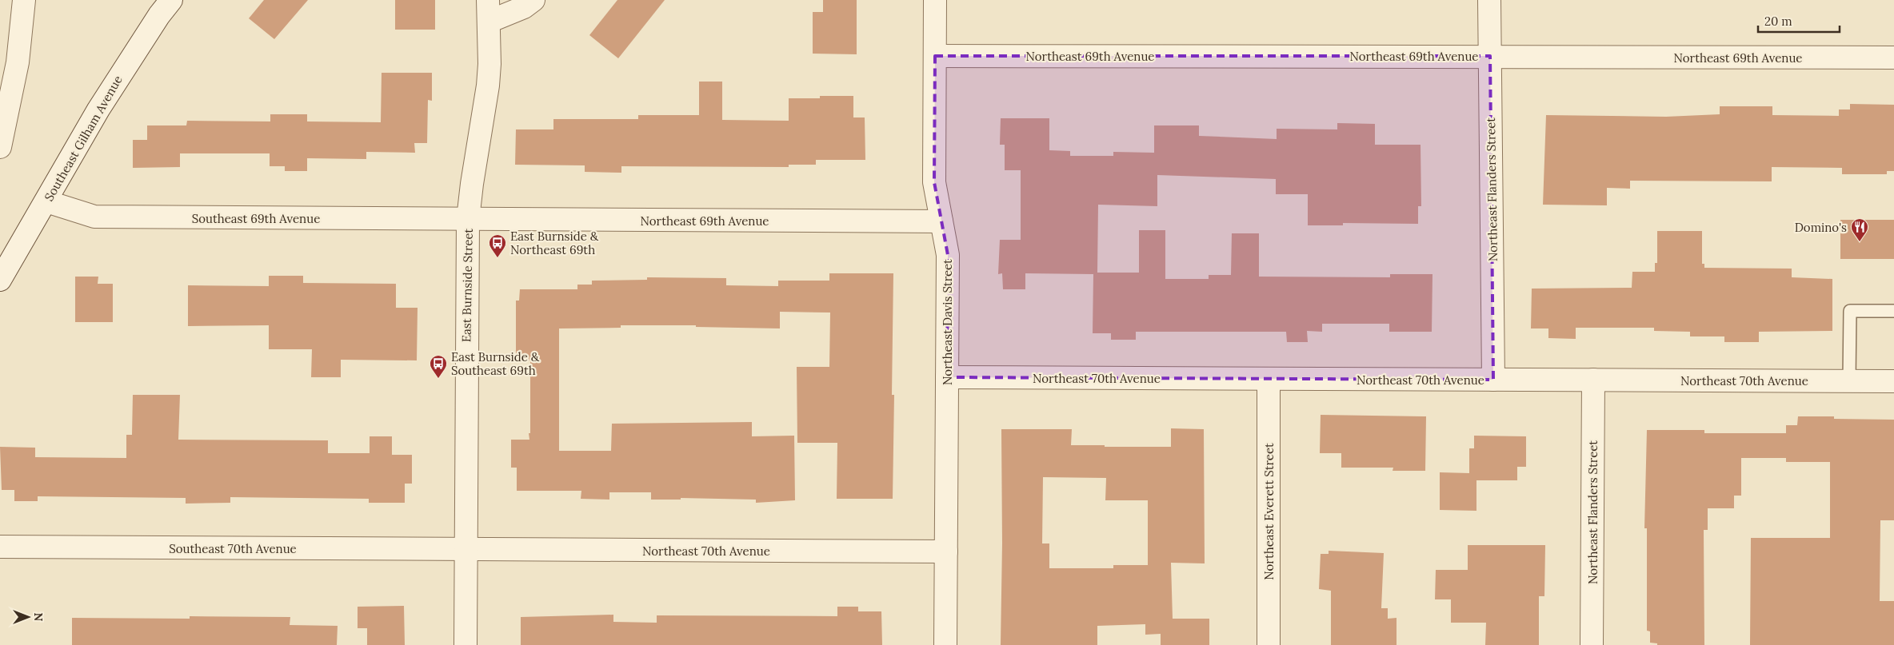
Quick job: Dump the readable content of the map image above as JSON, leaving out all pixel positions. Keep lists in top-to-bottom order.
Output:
{
  "streets": {
    "street": [
      "Northeast 69th Avenue",
      "Southeast Gilham Avenue",
      "Northeast Flanders Street",
      "Southeast 69th Avenue",
      "East Burnside Street",
      "Northeast Davis Street",
      "Northeast 70th Avenue",
      "Northeast Everett Street",
      "Southeast 70th Avenue"
    ]
  },
  "crossings": [
    ["Northeast 69th Avenue", "Northeast Flanders Street"],
    ["Northeast 69th Avenue", "Southeast 69th Avenue"],
    ["Northeast 69th Avenue", "East Burnside Street"],
    ["Northeast 69th Avenue", "Northeast Davis Street"],
    ["Southeast Gilham Avenue", "Southeast 69th Avenue"],
    ["Northeast Flanders Street", "Northeast 70th Avenue"],
    ["Southeast 69th Avenue", "East Burnside Street"],
    ["East Burnside Street", "Northeast 70th Avenue"],
    ["East Burnside Street", "Southeast 70th Avenue"],
    ["Northeast Davis Street", "Northeast 70th Avenue"],
    ["Northeast 70th Avenue", "Northeast Everett Street"],
    ["Northeast 70th Avenue", "Southeast 70th Avenue"]
  ],
  "places": {
    "restaurant": ["Domino's"],
    "bus stop": ["East Burnside & Northeast 69th", "East Burnside & Southeast 69th"]
  },
  "scale_bar": "20 m",
  "north": "right"
}
